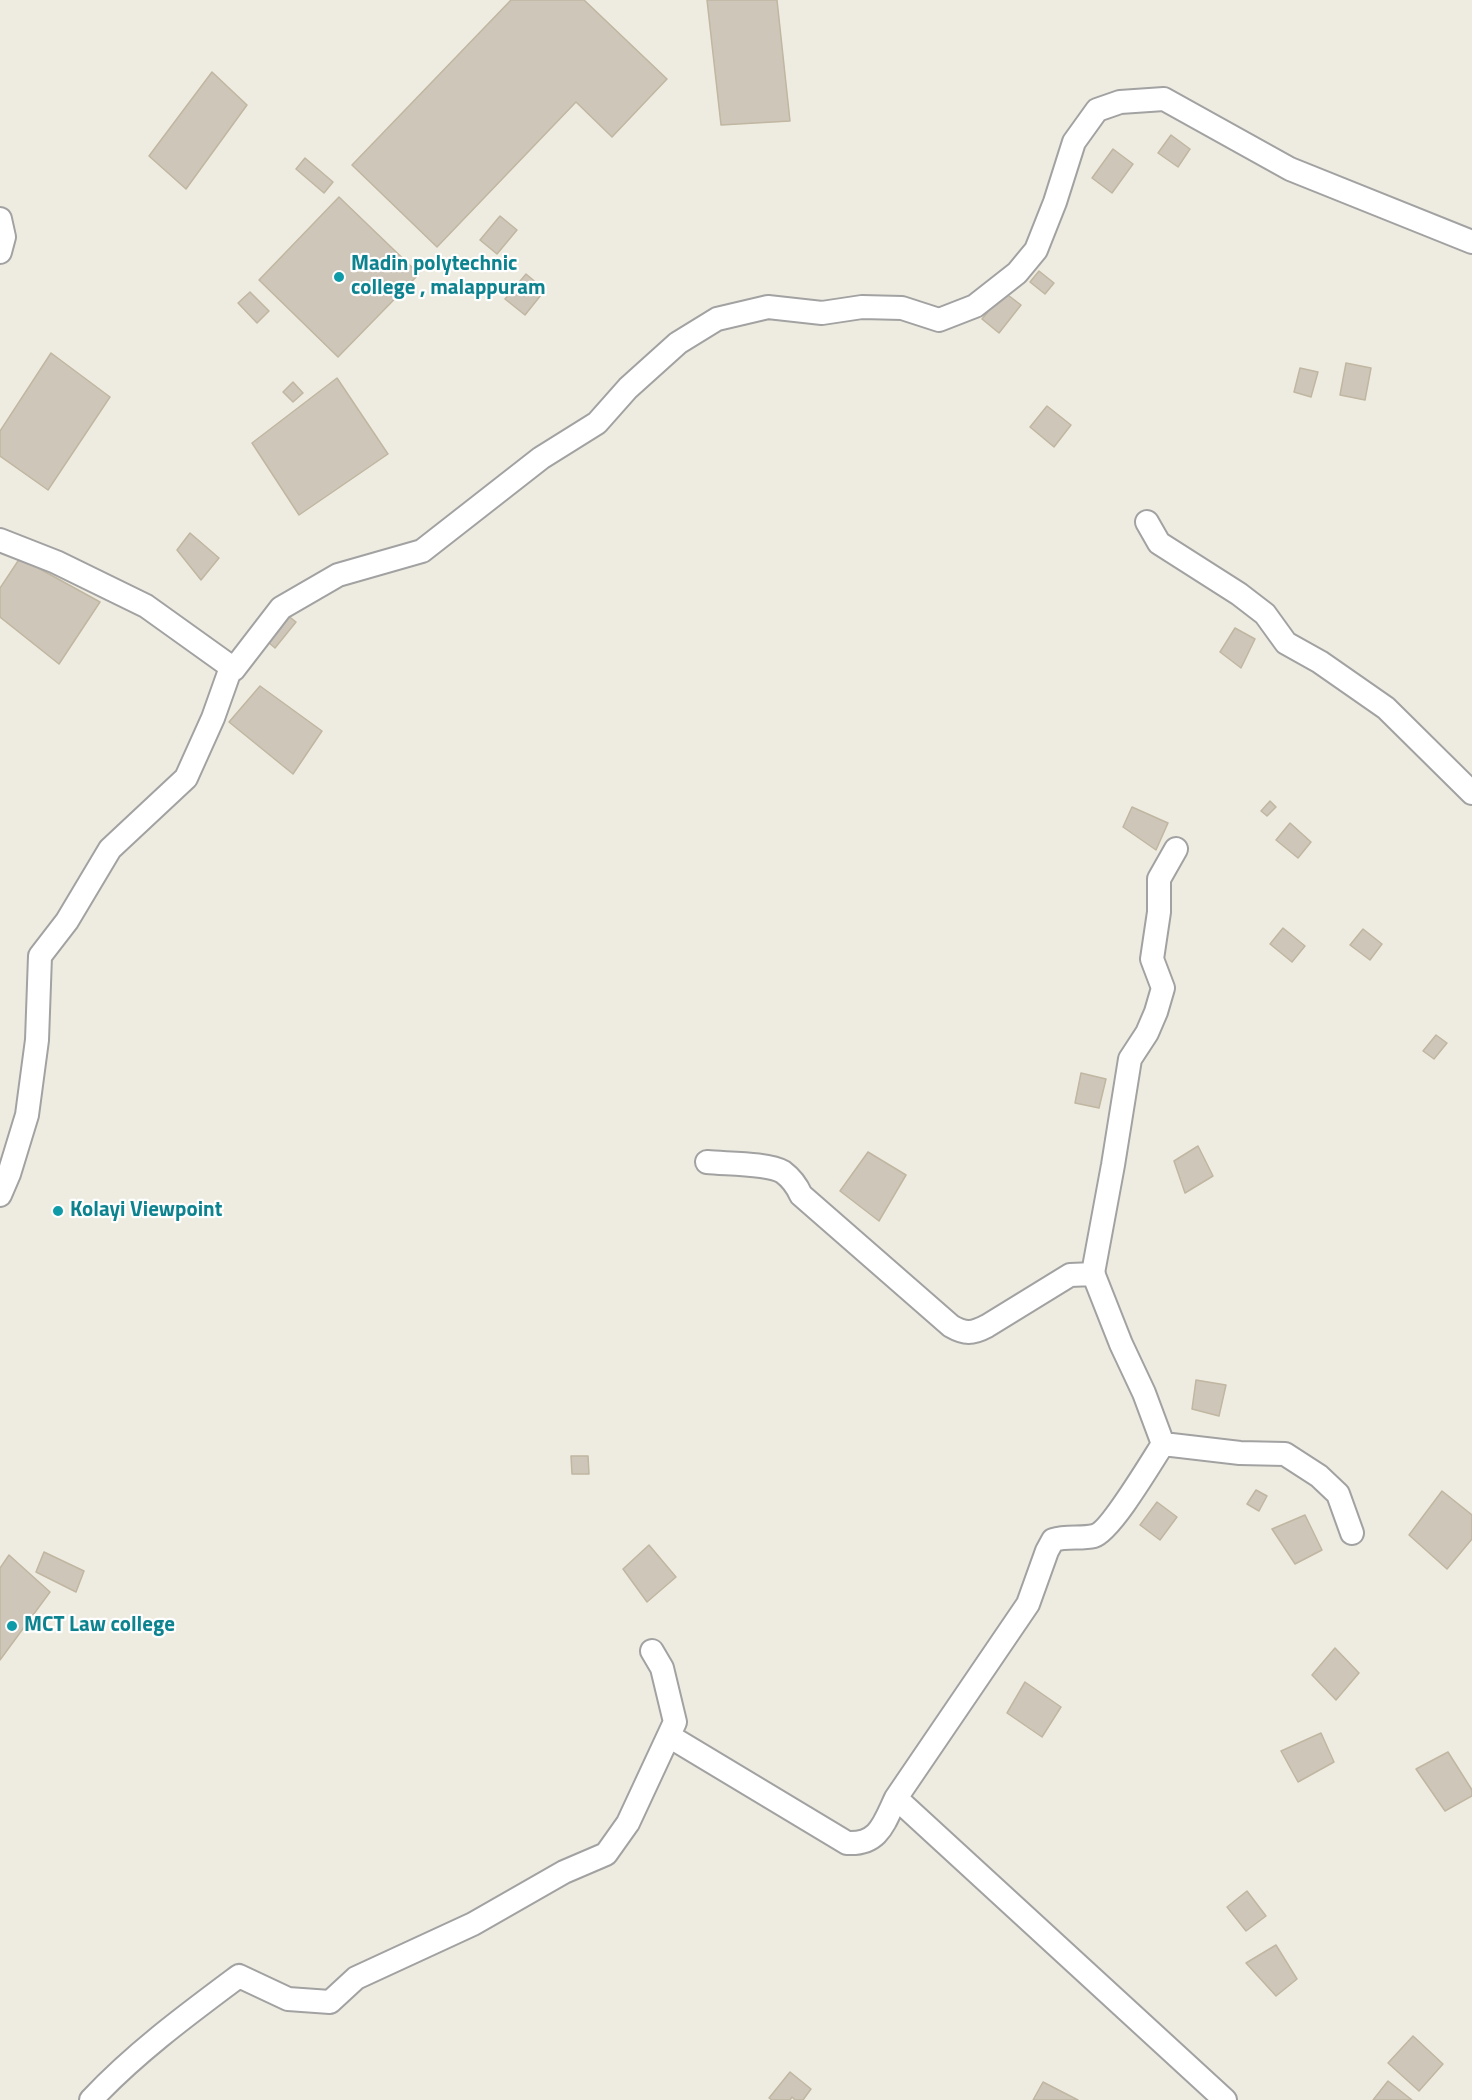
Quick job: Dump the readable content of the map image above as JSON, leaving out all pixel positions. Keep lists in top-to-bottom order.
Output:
{
  "places": ["Madin polytechnic college , malappuram", "Kolayi Viewpoint", "MCT Law college"]
}
